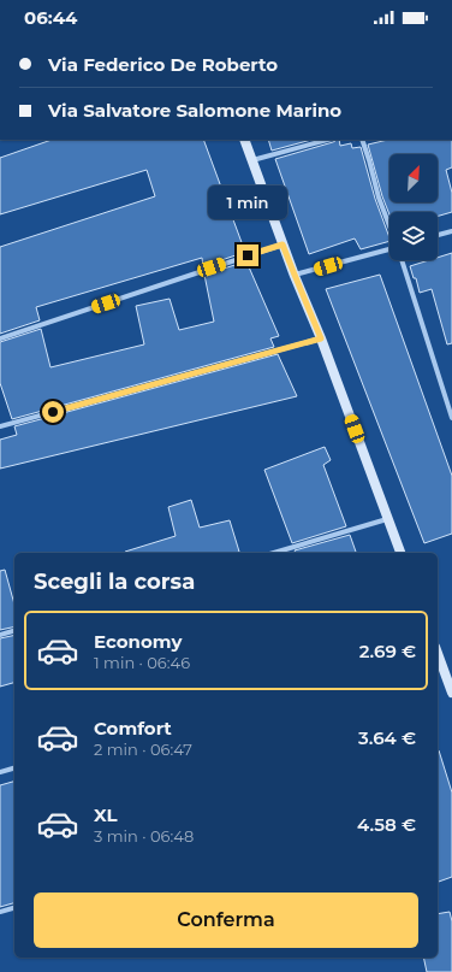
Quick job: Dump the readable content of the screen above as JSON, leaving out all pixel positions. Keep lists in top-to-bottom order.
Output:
{
  "north": "top right",
  "page": {
    "status": "06:44",
    "banner": ["Via Federico De Roberto", "Via Salvatore Salomone Marino"],
    "bubble": "1 min",
    "heading": "Scegli la corsa",
    "list": [
      {
        "name": "Economy",
        "note": "1 min · 06:46",
        "value": "2.69 €"
      },
      {
        "name": "Comfort",
        "note": "2 min · 06:47",
        "value": "3.64 €"
      },
      {
        "name": "XL",
        "note": "3 min · 06:48",
        "value": "4.58 €"
      }
    ],
    "buttons": "Conferma"
  }
}
